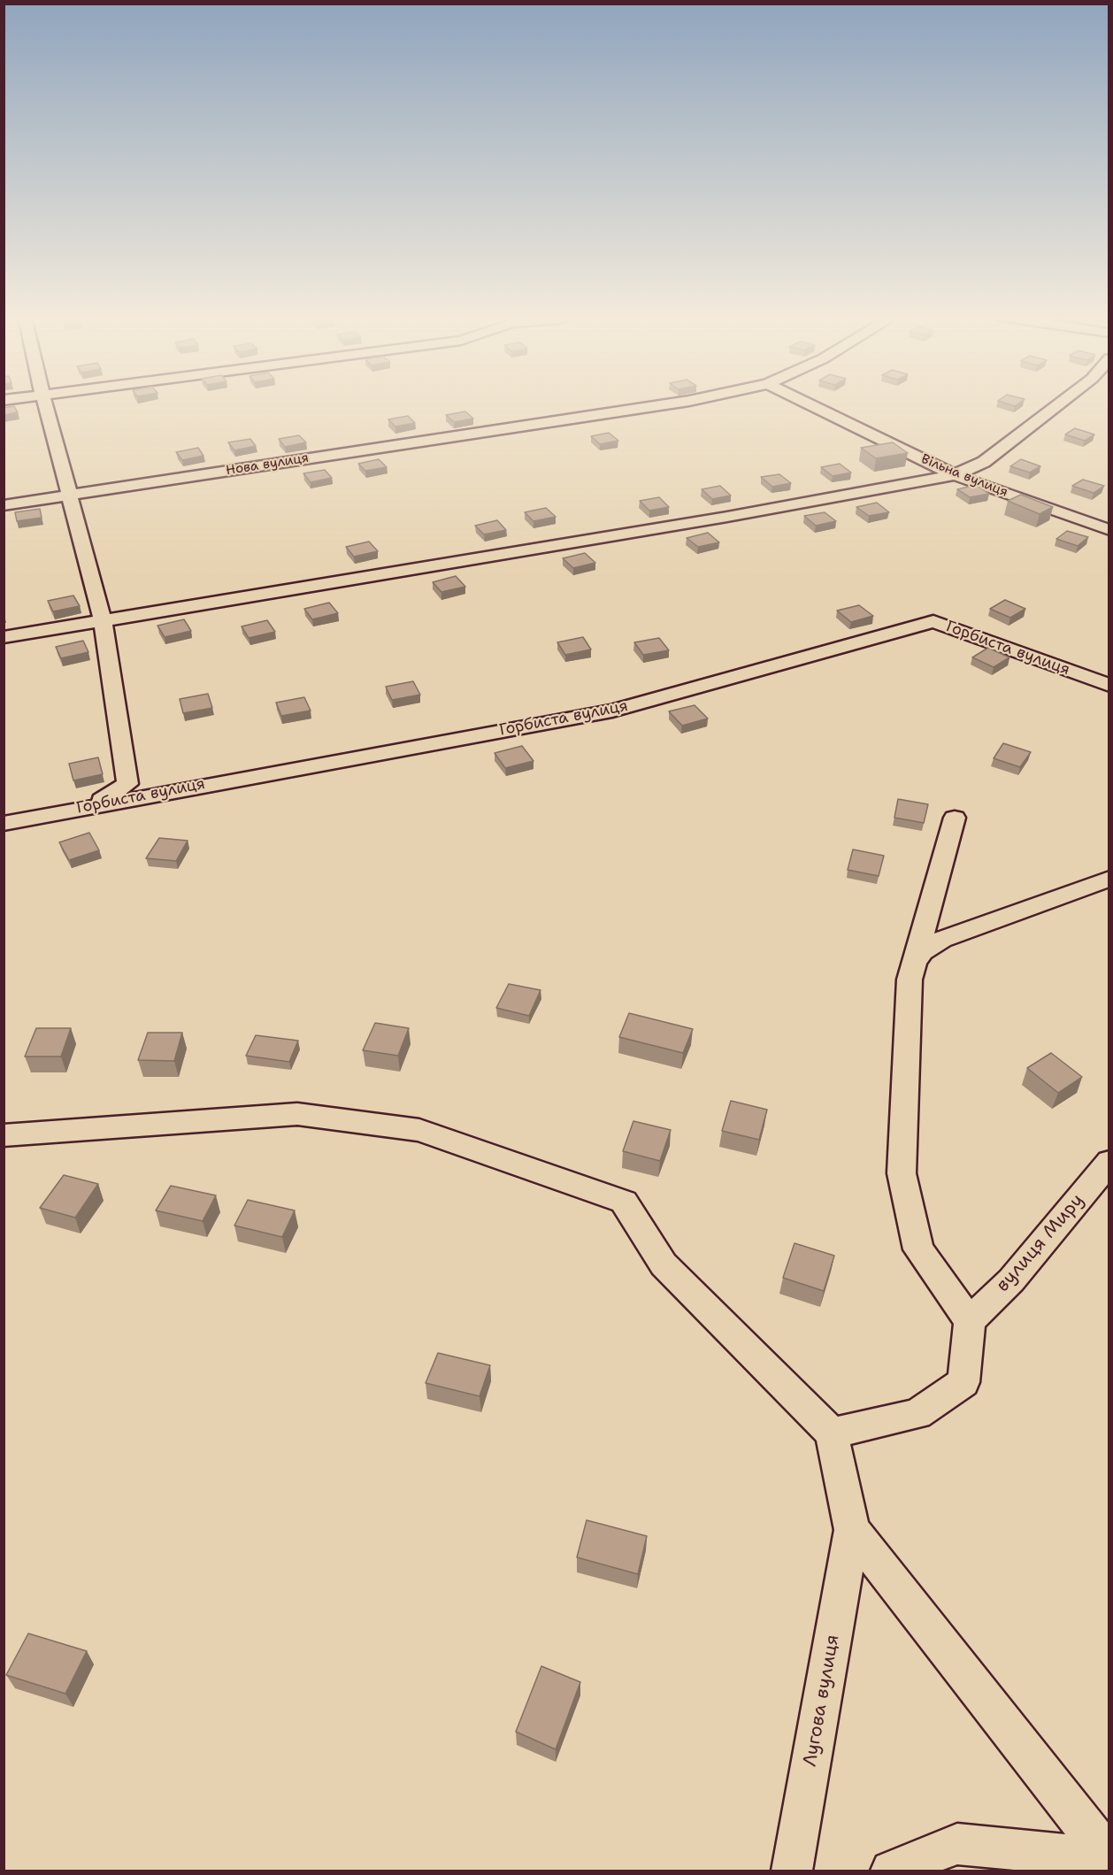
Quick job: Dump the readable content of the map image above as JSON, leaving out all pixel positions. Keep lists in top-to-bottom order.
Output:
{
  "streets": {
    "street": [
      "Нова вулиця",
      "Вільна вулиця",
      "Горбиста вулиця",
      "вулиця Миру",
      "Лугова вулиця"
    ]
  }
}
